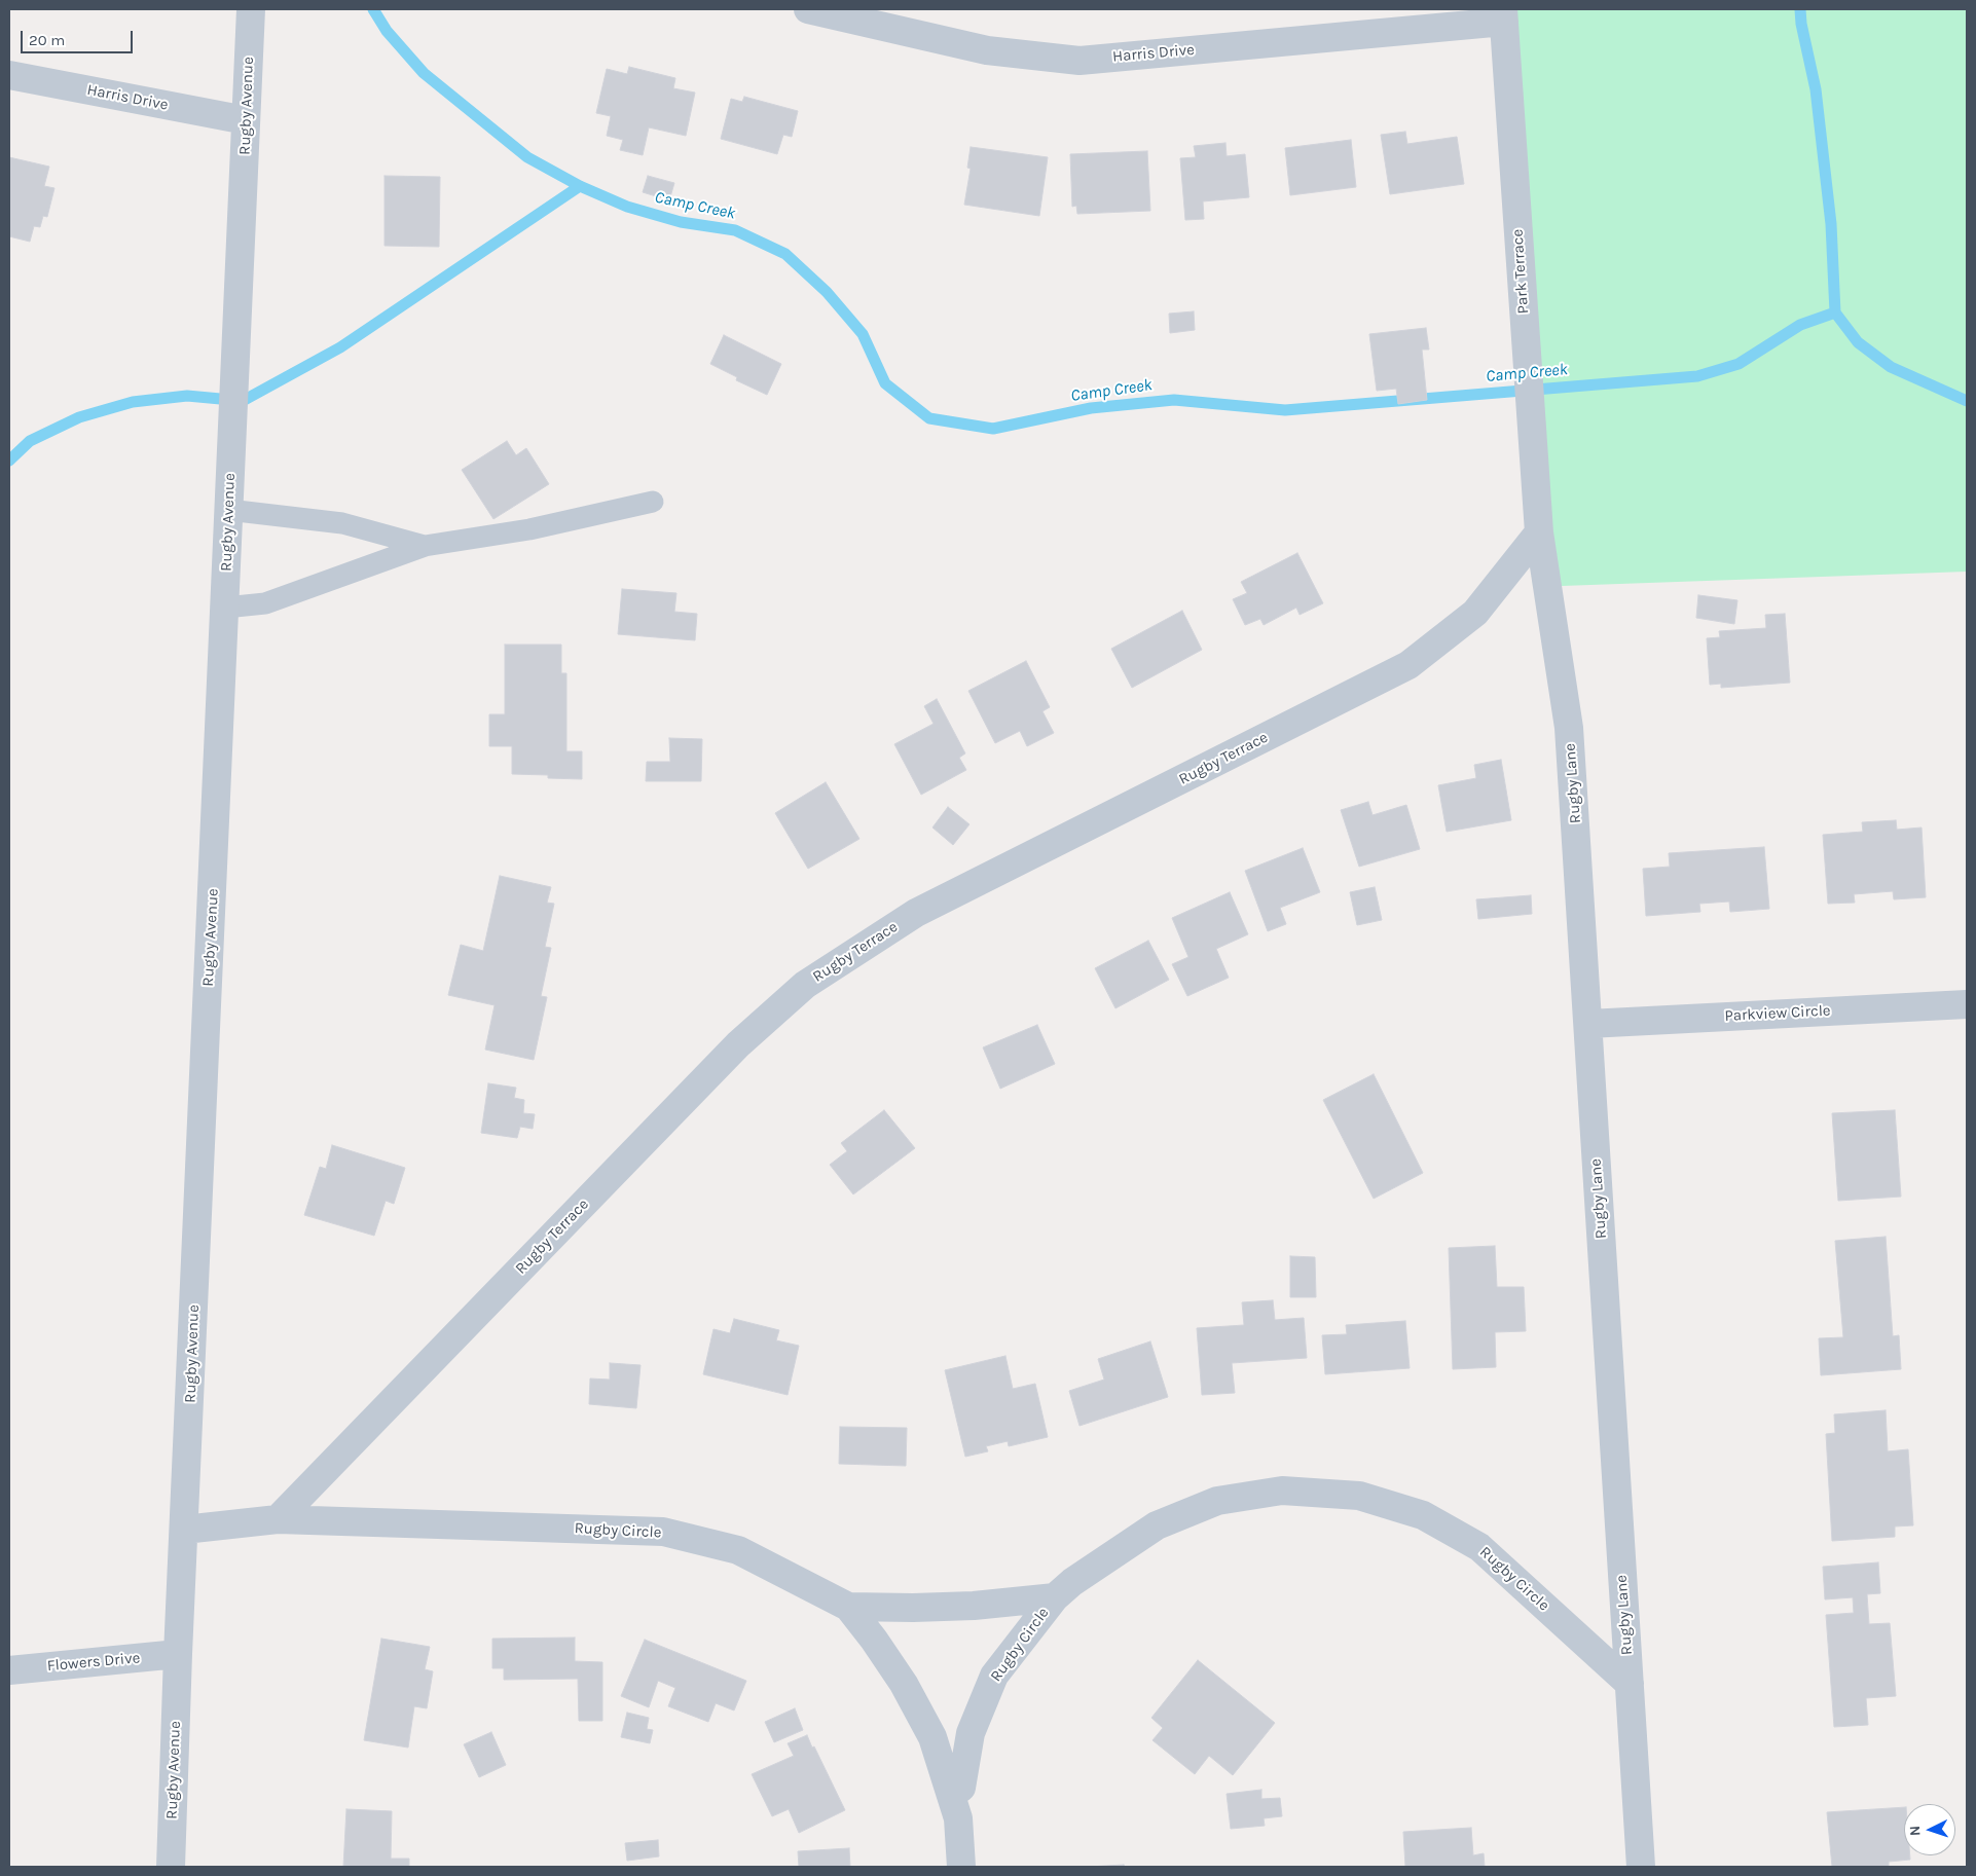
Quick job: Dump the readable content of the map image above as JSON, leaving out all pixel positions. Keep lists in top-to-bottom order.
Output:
{
  "streets": {
    "street": [
      "Harris Drive",
      "Rugby Avenue",
      "Park Terrace",
      "Rugby Terrace",
      "Rugby Lane",
      "Parkview Circle",
      "Rugby Circle",
      "Flowers Drive"
    ]
  },
  "crossings": [
    ["Harris Drive", "Rugby Avenue"],
    ["Harris Drive", "Park Terrace"],
    ["Rugby Avenue", "Rugby Circle"],
    ["Rugby Avenue", "Flowers Drive"],
    ["Park Terrace", "Rugby Terrace"],
    ["Park Terrace", "Rugby Lane"],
    ["Rugby Terrace", "Rugby Lane"],
    ["Rugby Terrace", "Rugby Circle"],
    ["Rugby Lane", "Parkview Circle"],
    ["Rugby Lane", "Rugby Circle"]
  ],
  "water": ["Camp Creek"],
  "scale_bar": "20 m",
  "north": "left"
}
